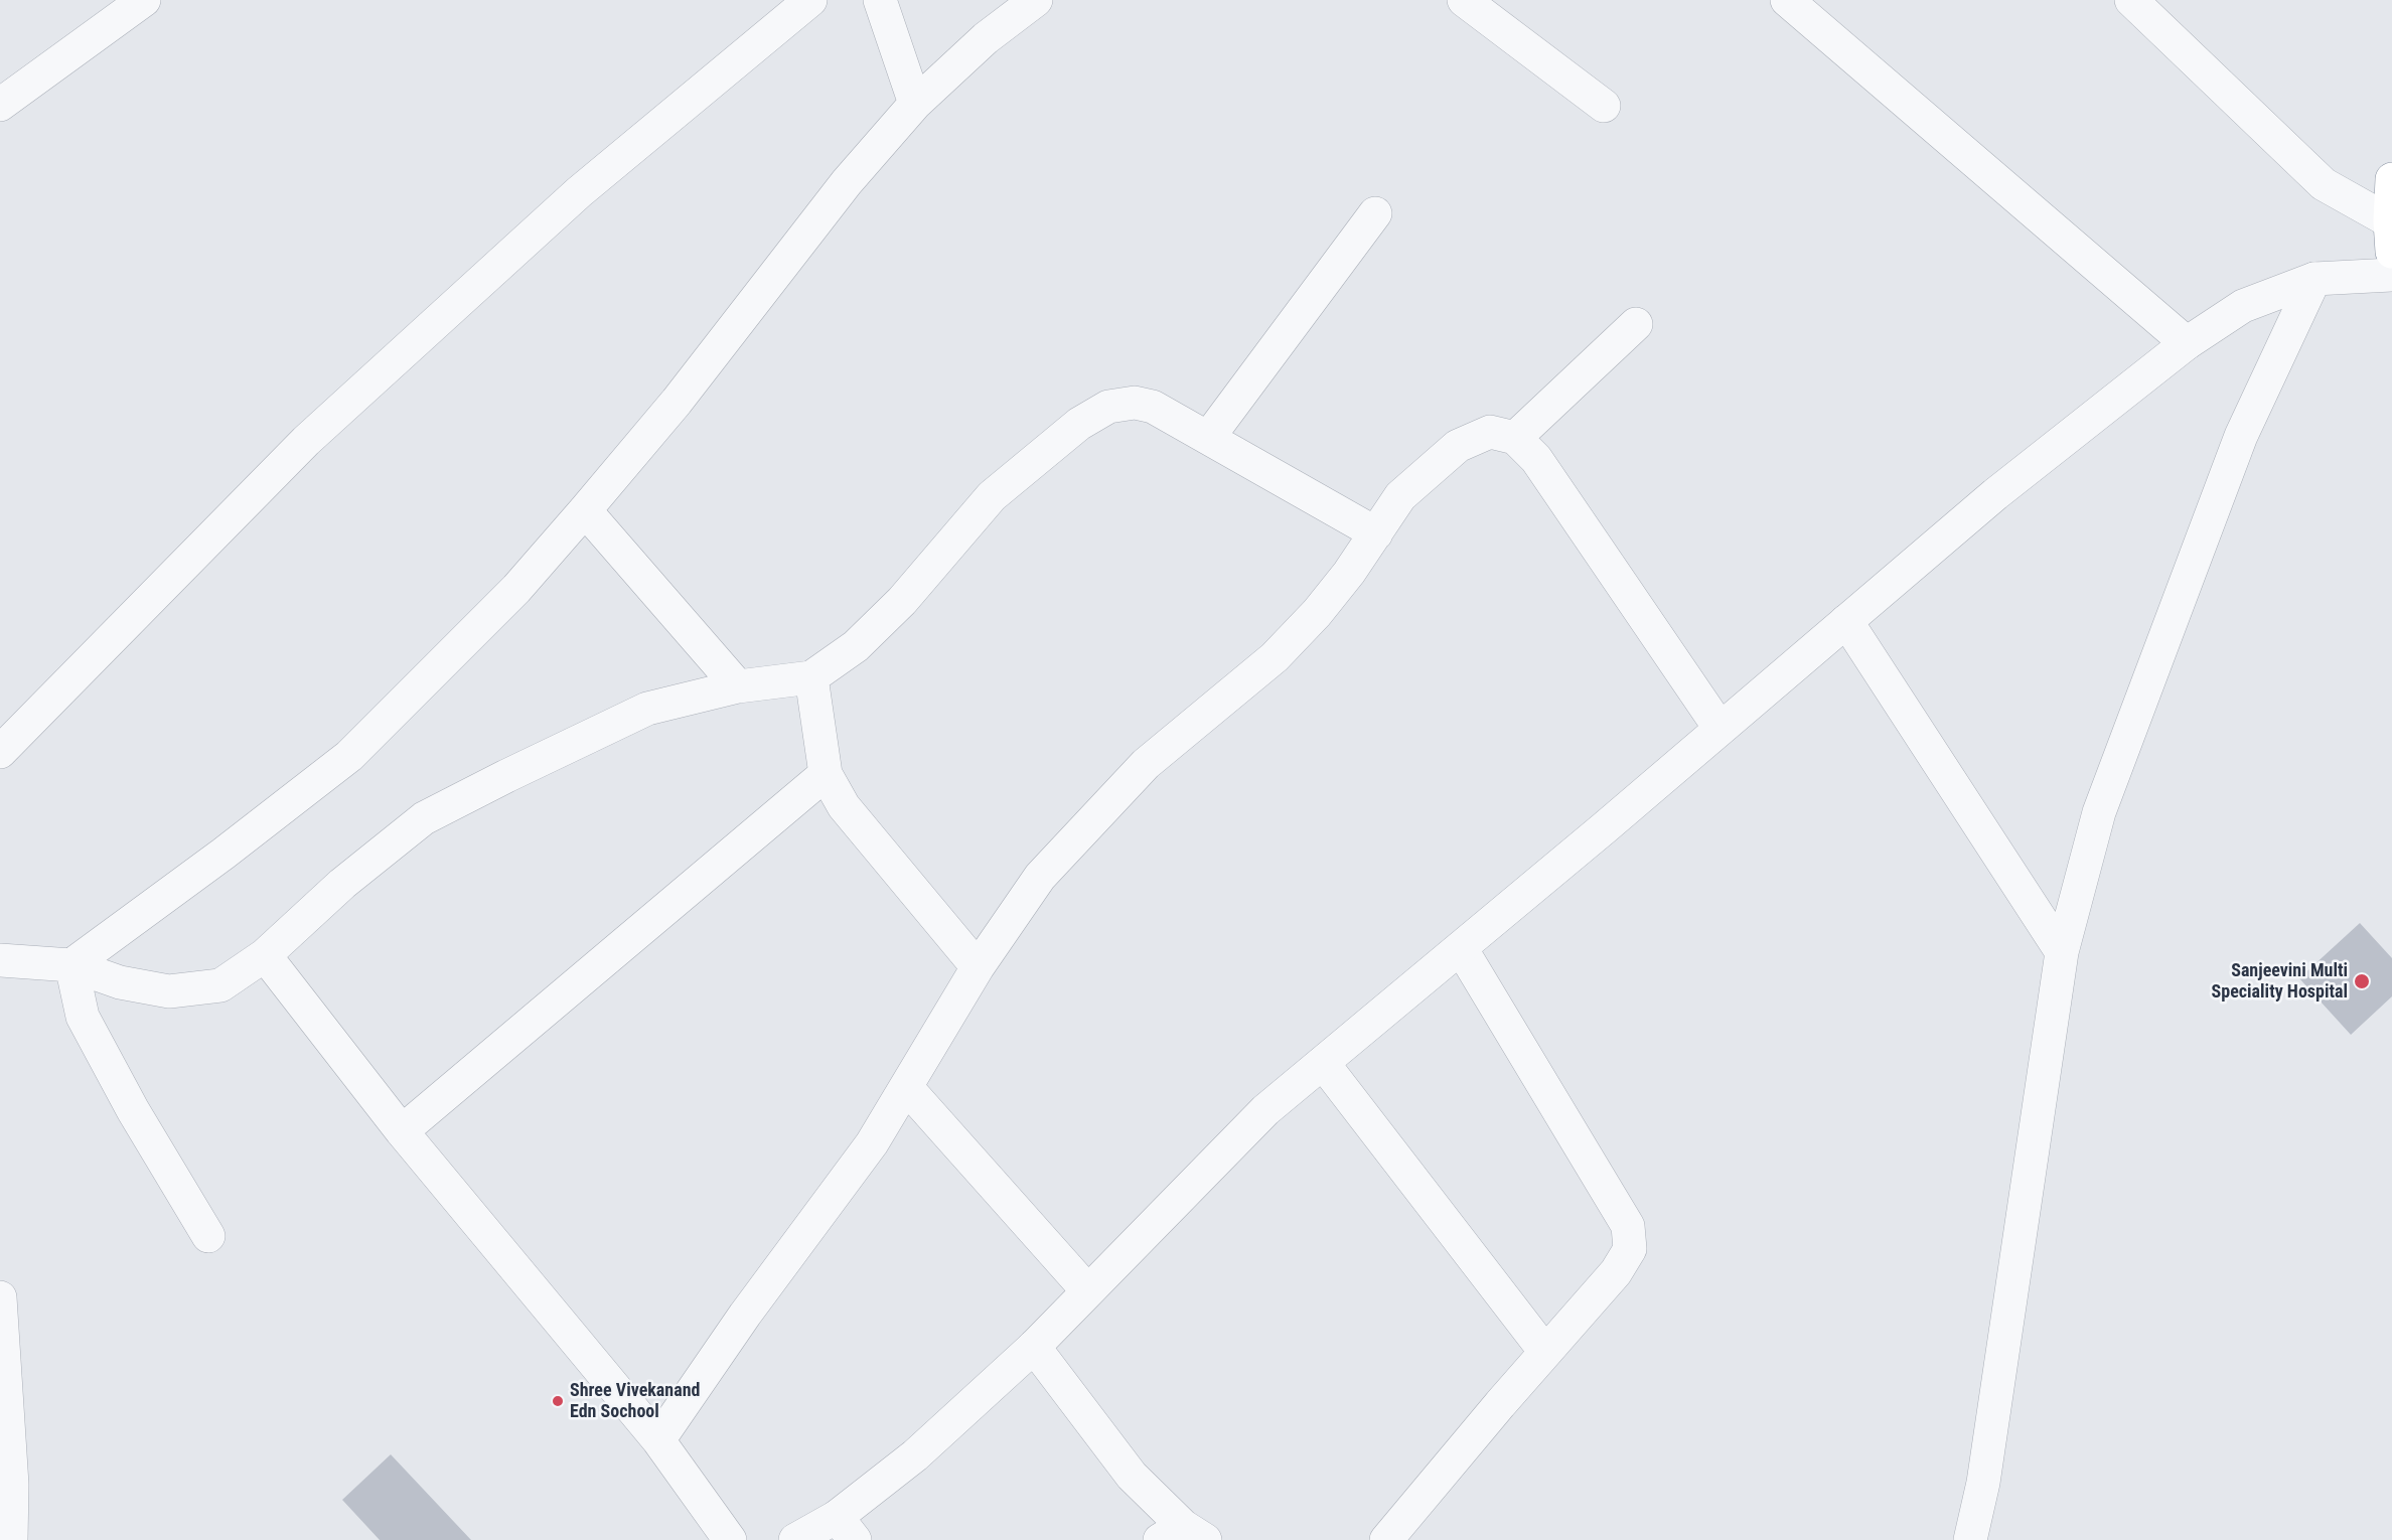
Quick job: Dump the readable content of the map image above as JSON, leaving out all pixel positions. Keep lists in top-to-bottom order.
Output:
{
  "places": ["Sanjeevini Multi Speciality Hospital", "Shree Vivekanand Edn Sochool"]
}
